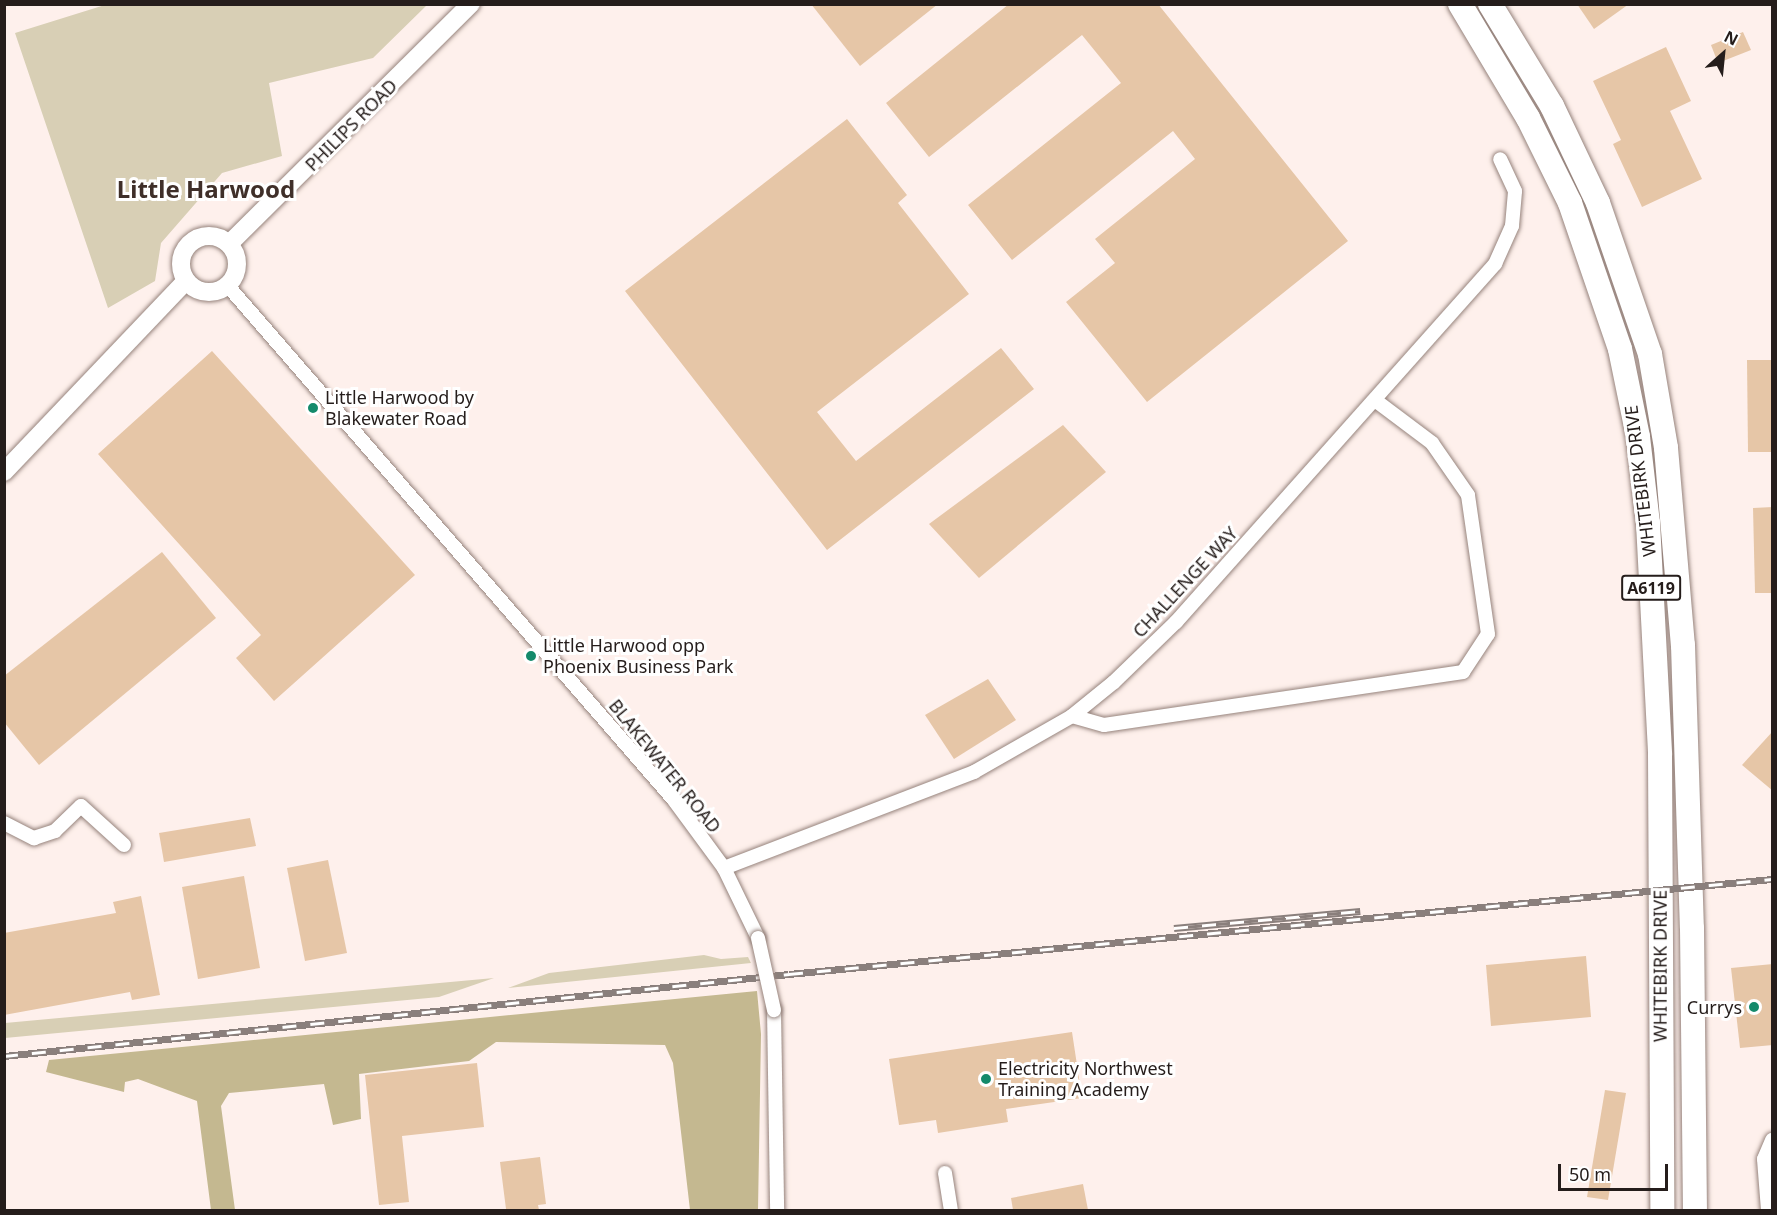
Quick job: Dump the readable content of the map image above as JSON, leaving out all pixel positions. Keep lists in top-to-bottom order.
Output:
{
  "streets": {
    "highway": ["WHITEBIRK DRIVE", "A6119"],
    "street": ["PHILIPS ROAD", "CHALLENGE WAY", "BLAKEWATER ROAD"]
  },
  "crossings": [
    ["PHILIPS ROAD", "BLAKEWATER ROAD"],
    ["CHALLENGE WAY", "BLAKEWATER ROAD"]
  ],
  "districts": ["Little Harwood"],
  "places": [
    "Little Harwood by Blakewater Road",
    "Little Harwood opp Phoenix Business Park",
    "Currys",
    "Electricity Northwest Training Academy"
  ],
  "scale_bar": "50 m",
  "north": "top right"
}
